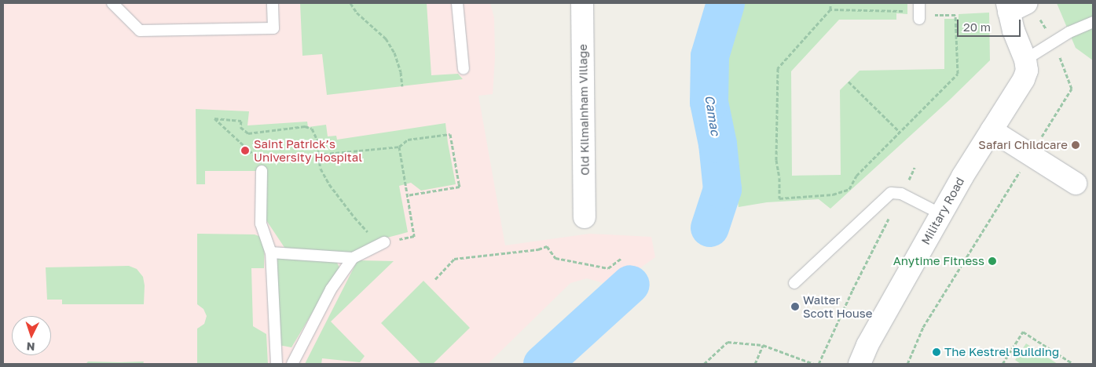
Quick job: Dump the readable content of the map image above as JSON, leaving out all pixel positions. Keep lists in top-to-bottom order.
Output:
{
  "streets": {
    "street": ["Old Kilmainham Village", "Military Road"]
  },
  "water": ["Camac"],
  "places": [
    "Safari Childcare",
    "Saint Patrick’s University Hospital",
    "Anytime Fitness",
    "Walter Scott House",
    "The Kestrel Building"
  ],
  "scale_bar": "20 m",
  "north": "bottom"
}
